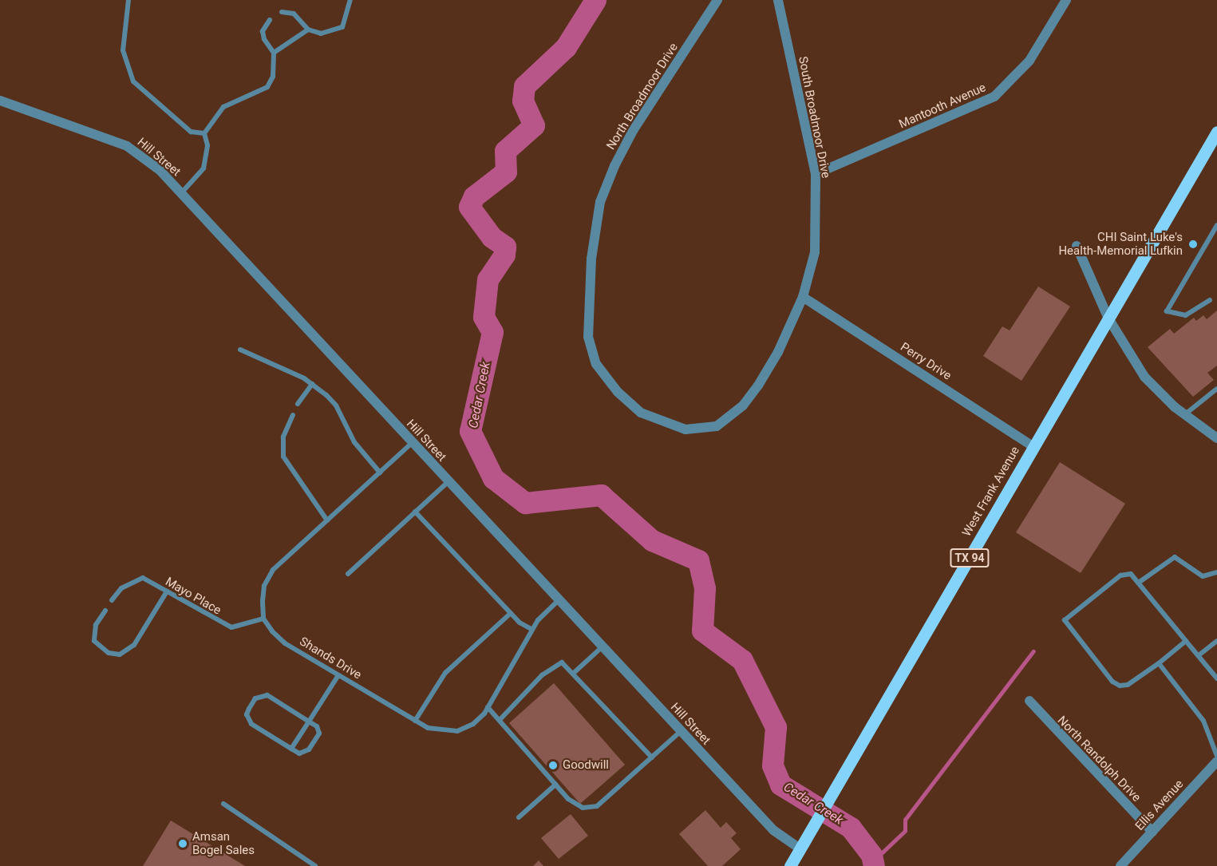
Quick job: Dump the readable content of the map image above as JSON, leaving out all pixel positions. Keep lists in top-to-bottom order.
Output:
{
  "streets": {
    "main road": ["West Frank Avenue", "TX 94"],
    "street": [
      "North Broadmoor Drive",
      "Mantooth Avenue",
      "South Broadmoor Drive",
      "Hill Street",
      "Perry Drive",
      "North Randolph Drive",
      "Ellis Avenue"
    ],
    "lane": ["Mayo Place", "Shands Drive"]
  },
  "crossings": [
    ["North Broadmoor Drive", "South Broadmoor Drive"],
    ["North Broadmoor Drive", "Perry Drive"],
    ["Mantooth Avenue", "South Broadmoor Drive"],
    ["South Broadmoor Drive", "Perry Drive"],
    ["Hill Street", "West Frank Avenue"],
    ["Hill Street", "Shands Drive"],
    ["Perry Drive", "West Frank Avenue"],
    ["Mayo Place", "Shands Drive"],
    ["North Randolph Drive", "Ellis Avenue"]
  ],
  "water": ["Cedar Creek"],
  "places": ["CHI Saint Luke's Health-Memorial Lufkin", "Goodwill", "Amsan Bogel Sales"]
}
